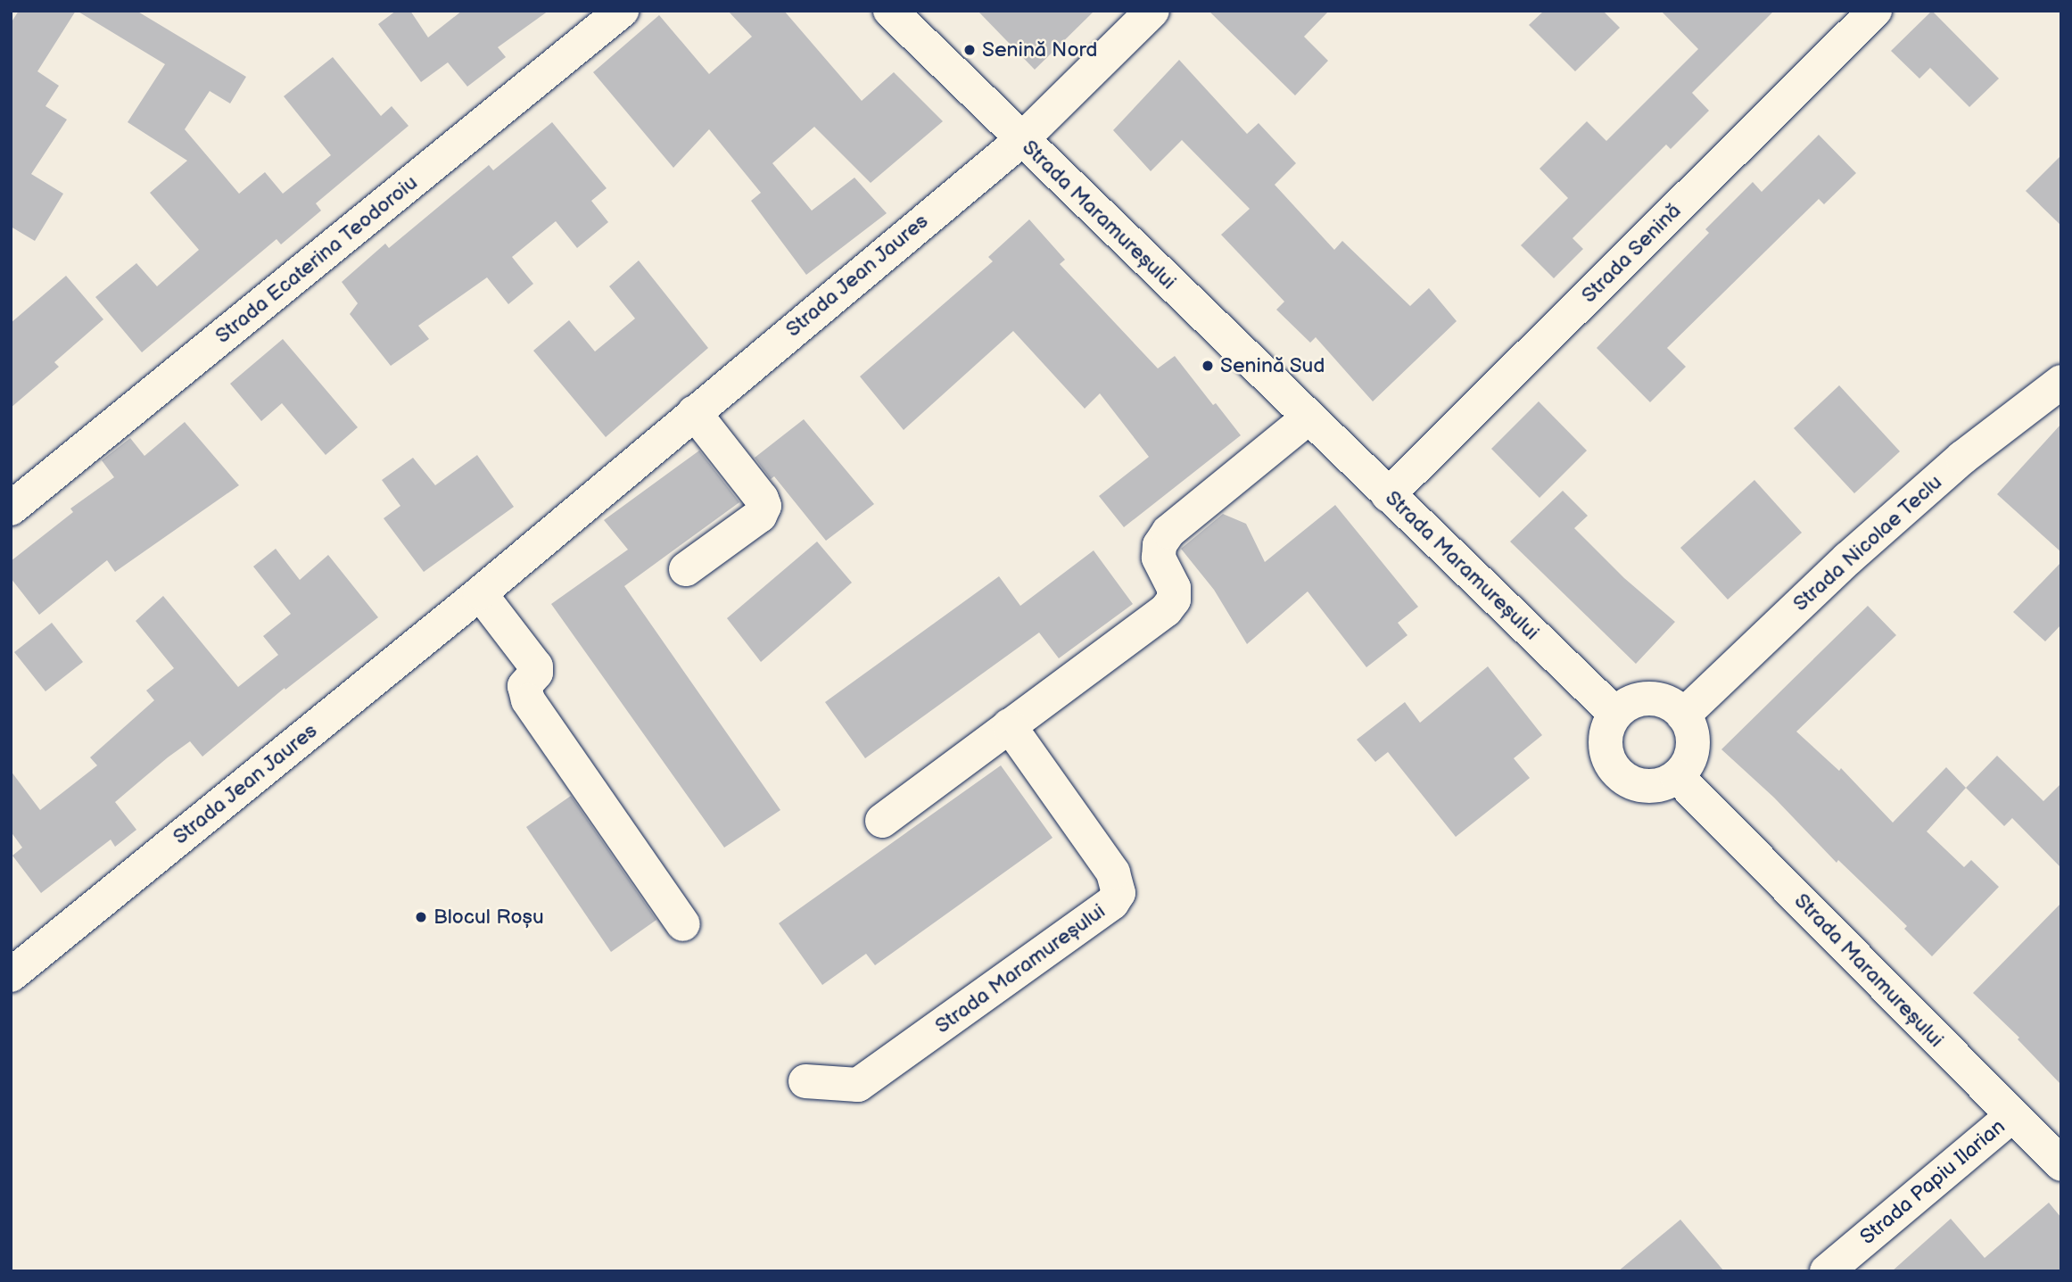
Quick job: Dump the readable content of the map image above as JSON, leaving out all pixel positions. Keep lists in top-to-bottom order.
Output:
{
  "streets": {
    "street": [
      "Strada Maramureșului",
      "Strada Senină",
      "Strada Ecaterina Teodoroiu",
      "Strada Jean Jaures",
      "Strada Nicolae Teclu",
      "Strada Papiu Ilarian"
    ]
  },
  "crossings": [
    ["Strada Maramureșului", "Strada Senină"],
    ["Strada Maramureșului", "Strada Jean Jaures"],
    ["Strada Maramureșului", "Strada Nicolae Teclu"],
    ["Strada Maramureșului", "Strada Papiu Ilarian"]
  ],
  "places": ["Senină Nord", "Senină Sud", "Blocul Roșu"]
}
